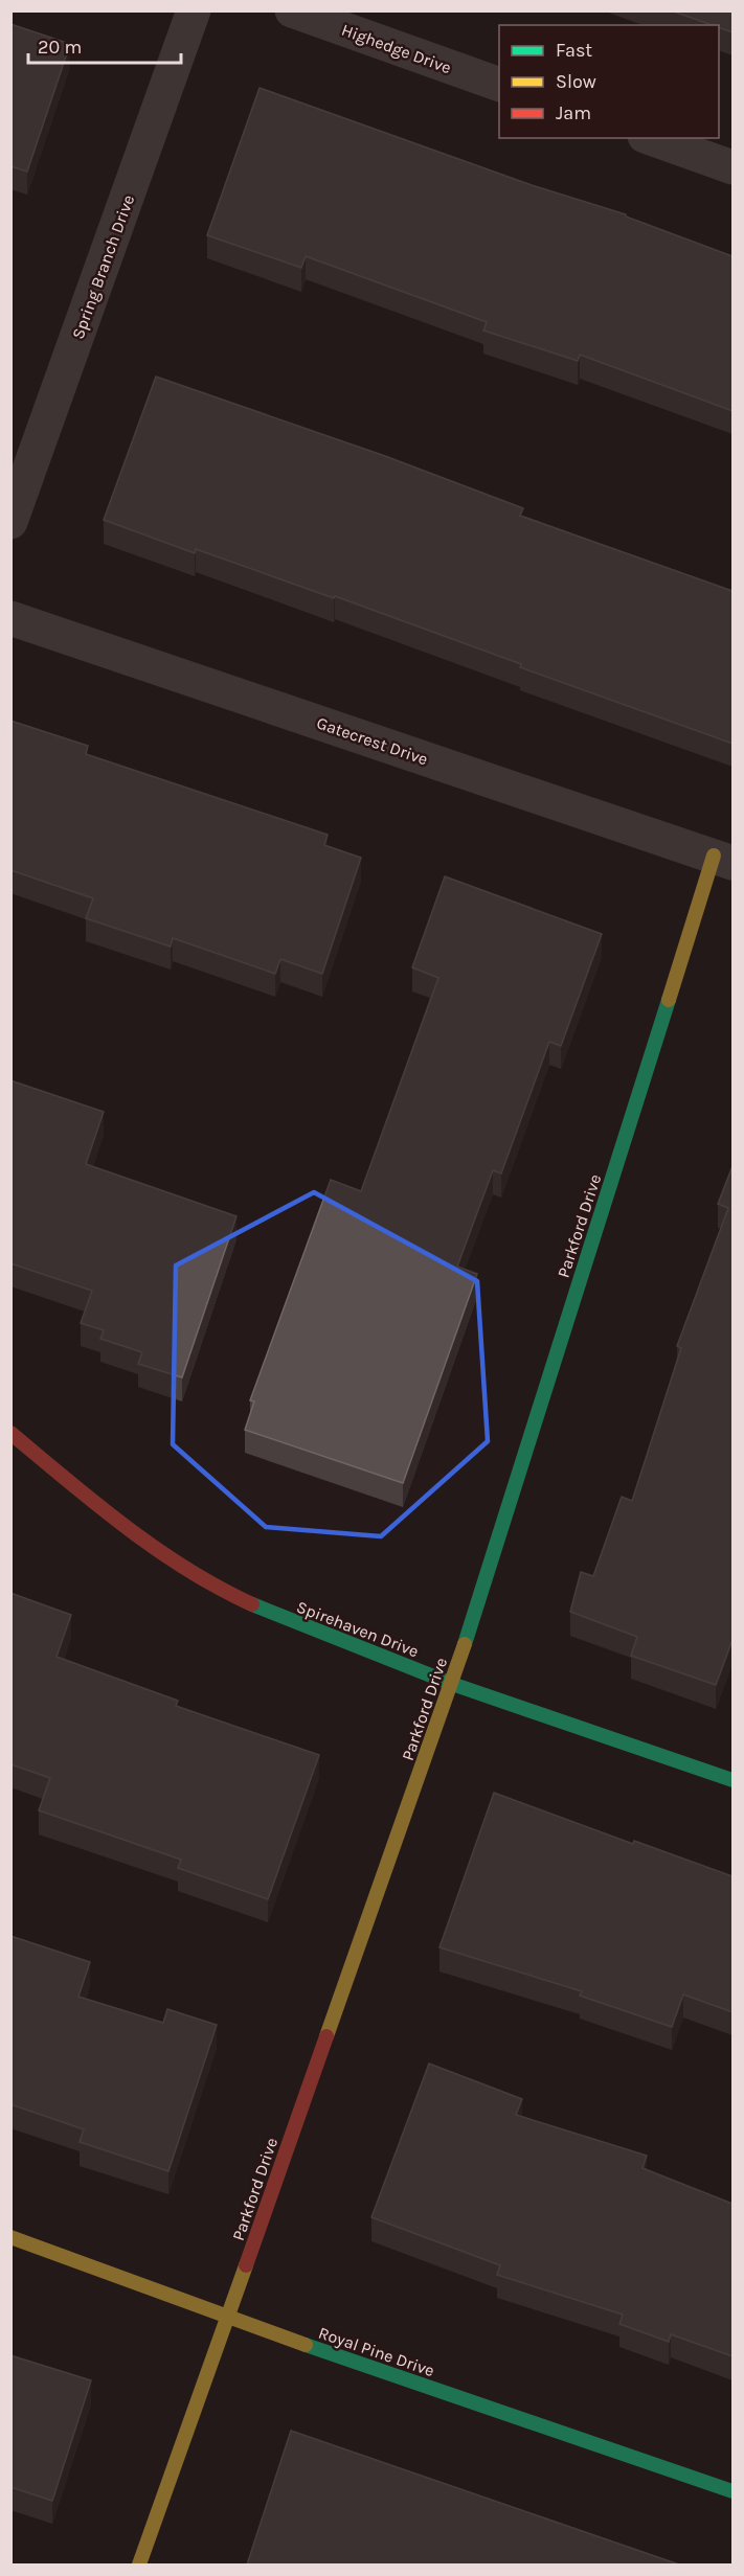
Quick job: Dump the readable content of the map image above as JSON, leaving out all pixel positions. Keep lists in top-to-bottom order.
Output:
{
  "streets": {
    "street": [
      "Highedge Drive",
      "Spring Branch Drive",
      "Gatecrest Drive",
      "Parkford Drive",
      "Spirehaven Drive",
      "Royal Pine Drive"
    ]
  },
  "crossings": [
    ["Gatecrest Drive", "Parkford Drive"],
    ["Parkford Drive", "Spirehaven Drive"],
    ["Parkford Drive", "Royal Pine Drive"]
  ],
  "legend": ["Fast", "Slow", "Jam"],
  "scale_bar": "20 m"
}
